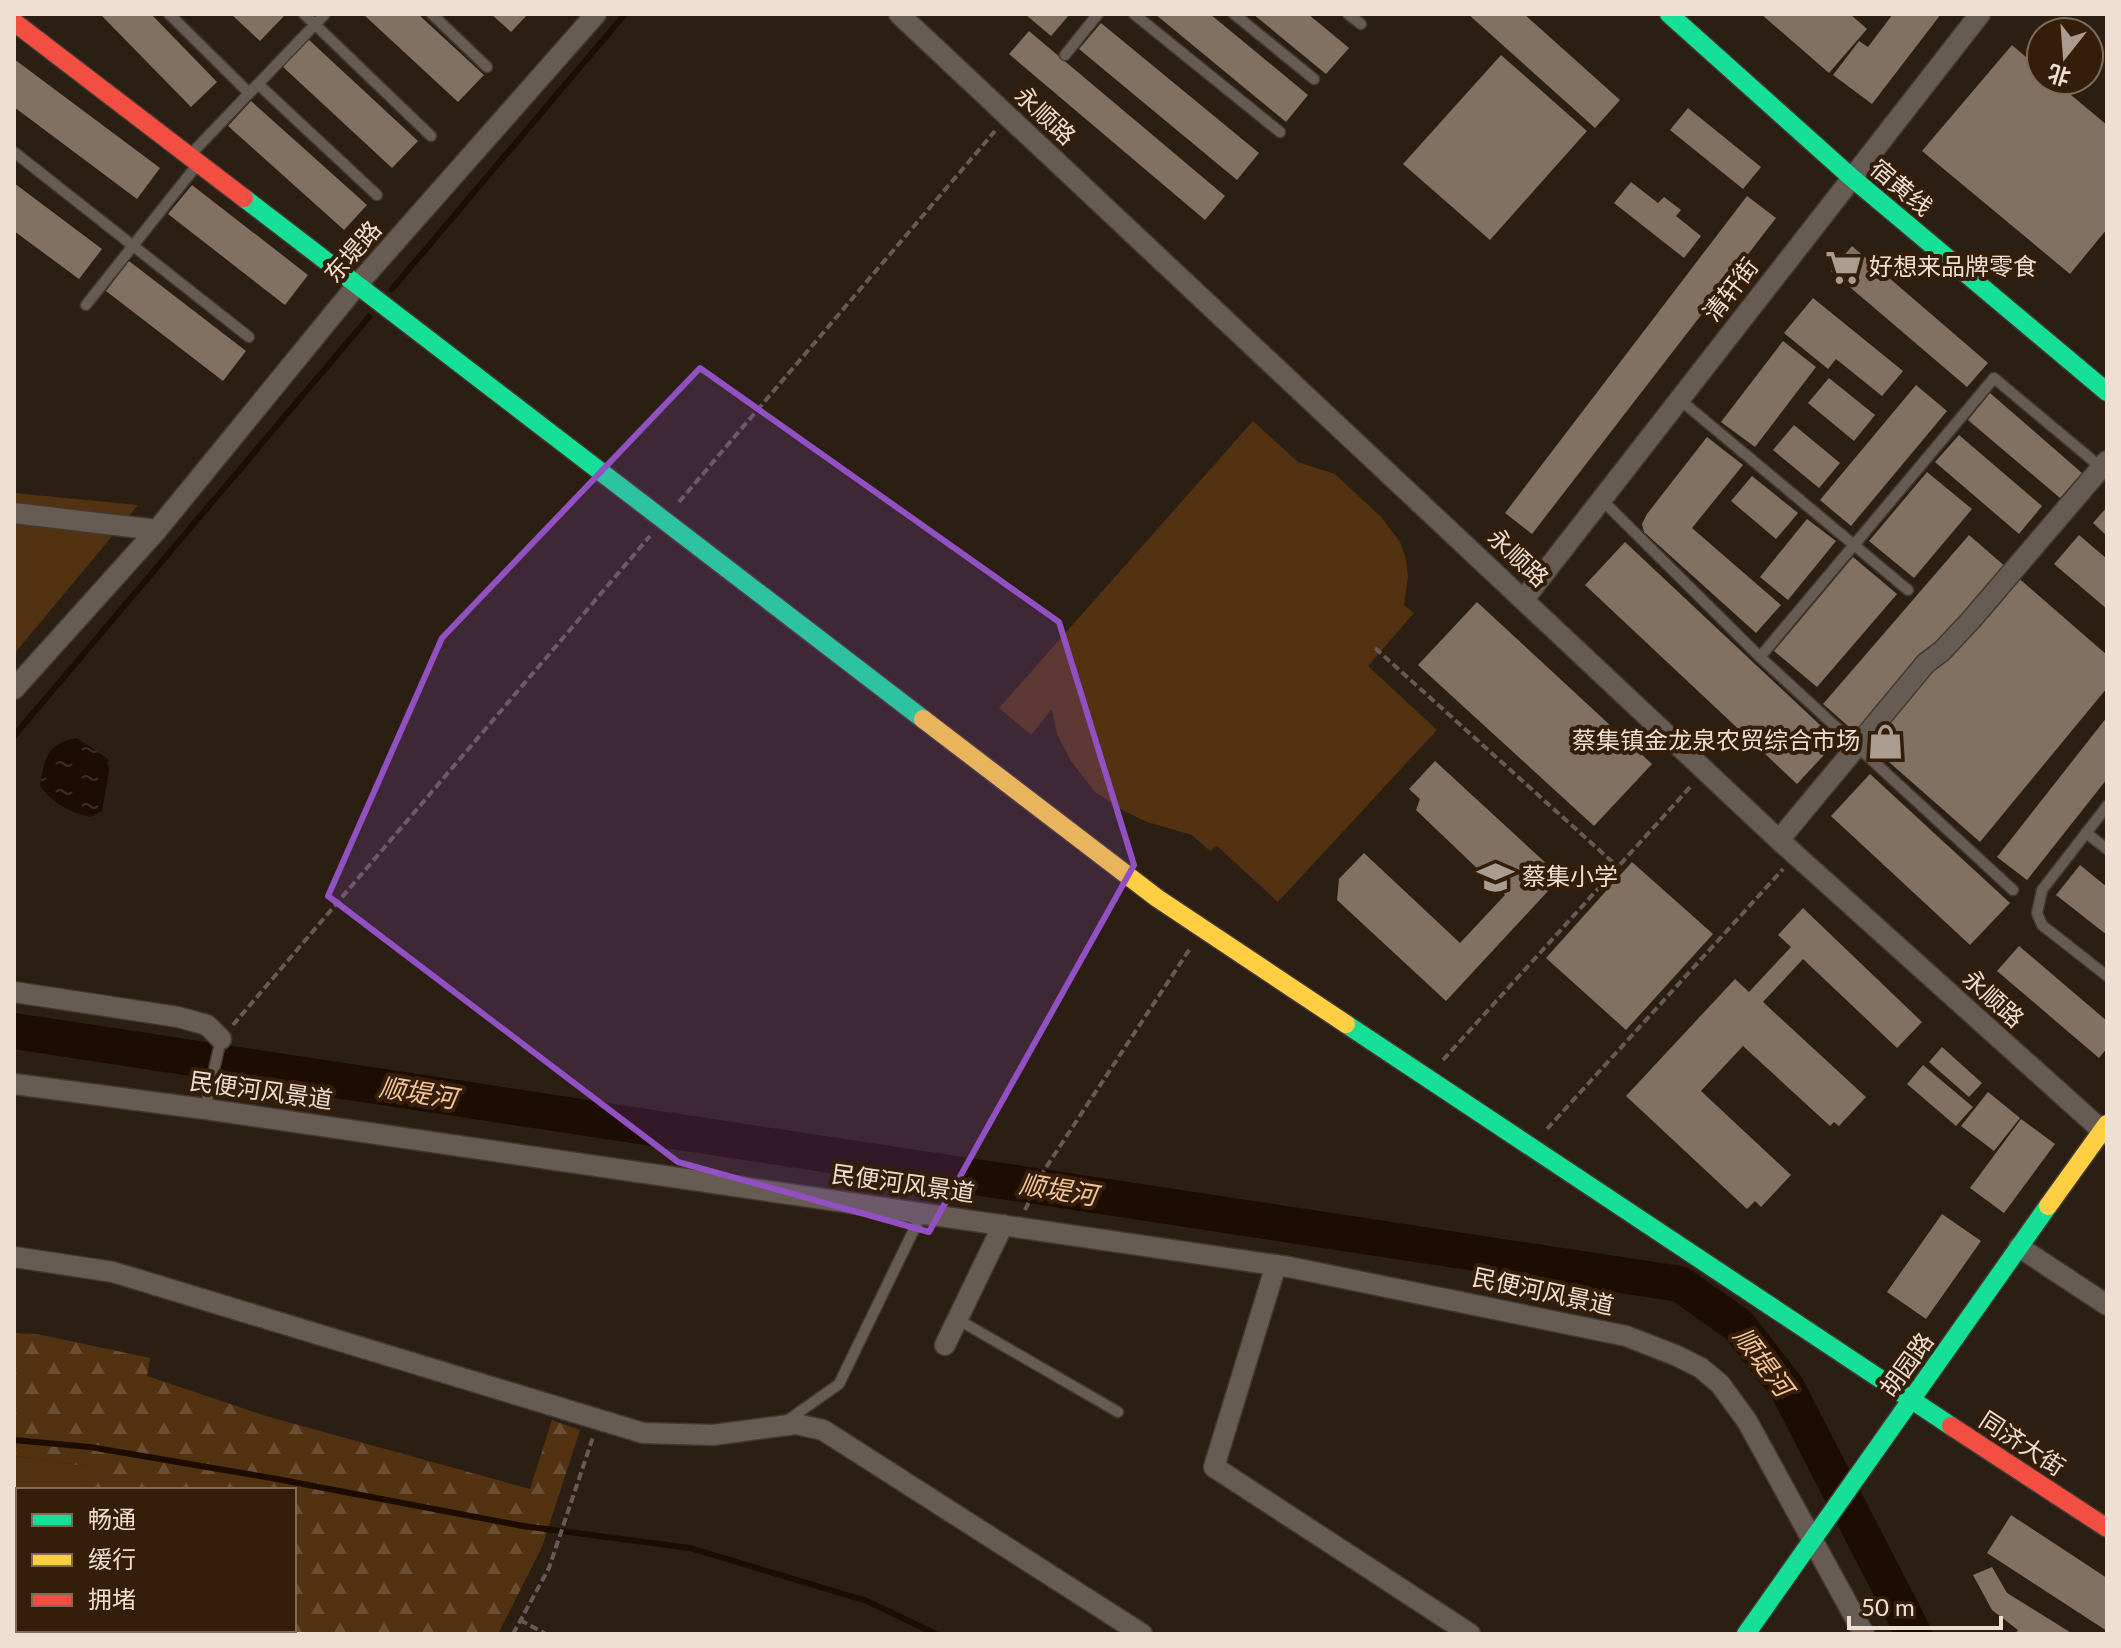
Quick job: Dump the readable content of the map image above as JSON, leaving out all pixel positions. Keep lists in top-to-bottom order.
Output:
{
  "streets": {
    "street": [
      "永顺路",
      "宿黄线",
      "东堤路",
      "清轩街",
      "民便河风景道",
      "胡园路",
      "同济大街"
    ]
  },
  "crossings": [
    ["永顺路", "清轩街"],
    ["永顺路", "胡园路"],
    ["宿黄线", "清轩街"],
    ["东堤路", "同济大街"],
    ["民便河风景道", "胡园路"],
    ["胡园路", "同济大街"]
  ],
  "water": ["顺堤河"],
  "places": {
    "supermarket": ["好想来品牌零食"],
    "shop": ["蔡集镇金龙泉农贸综合市场"],
    "school or university": ["蔡集小学"]
  },
  "legend": ["畅通", "缓行", "拥堵"],
  "scale_bar": "50 m",
  "north": "bottom"
}
